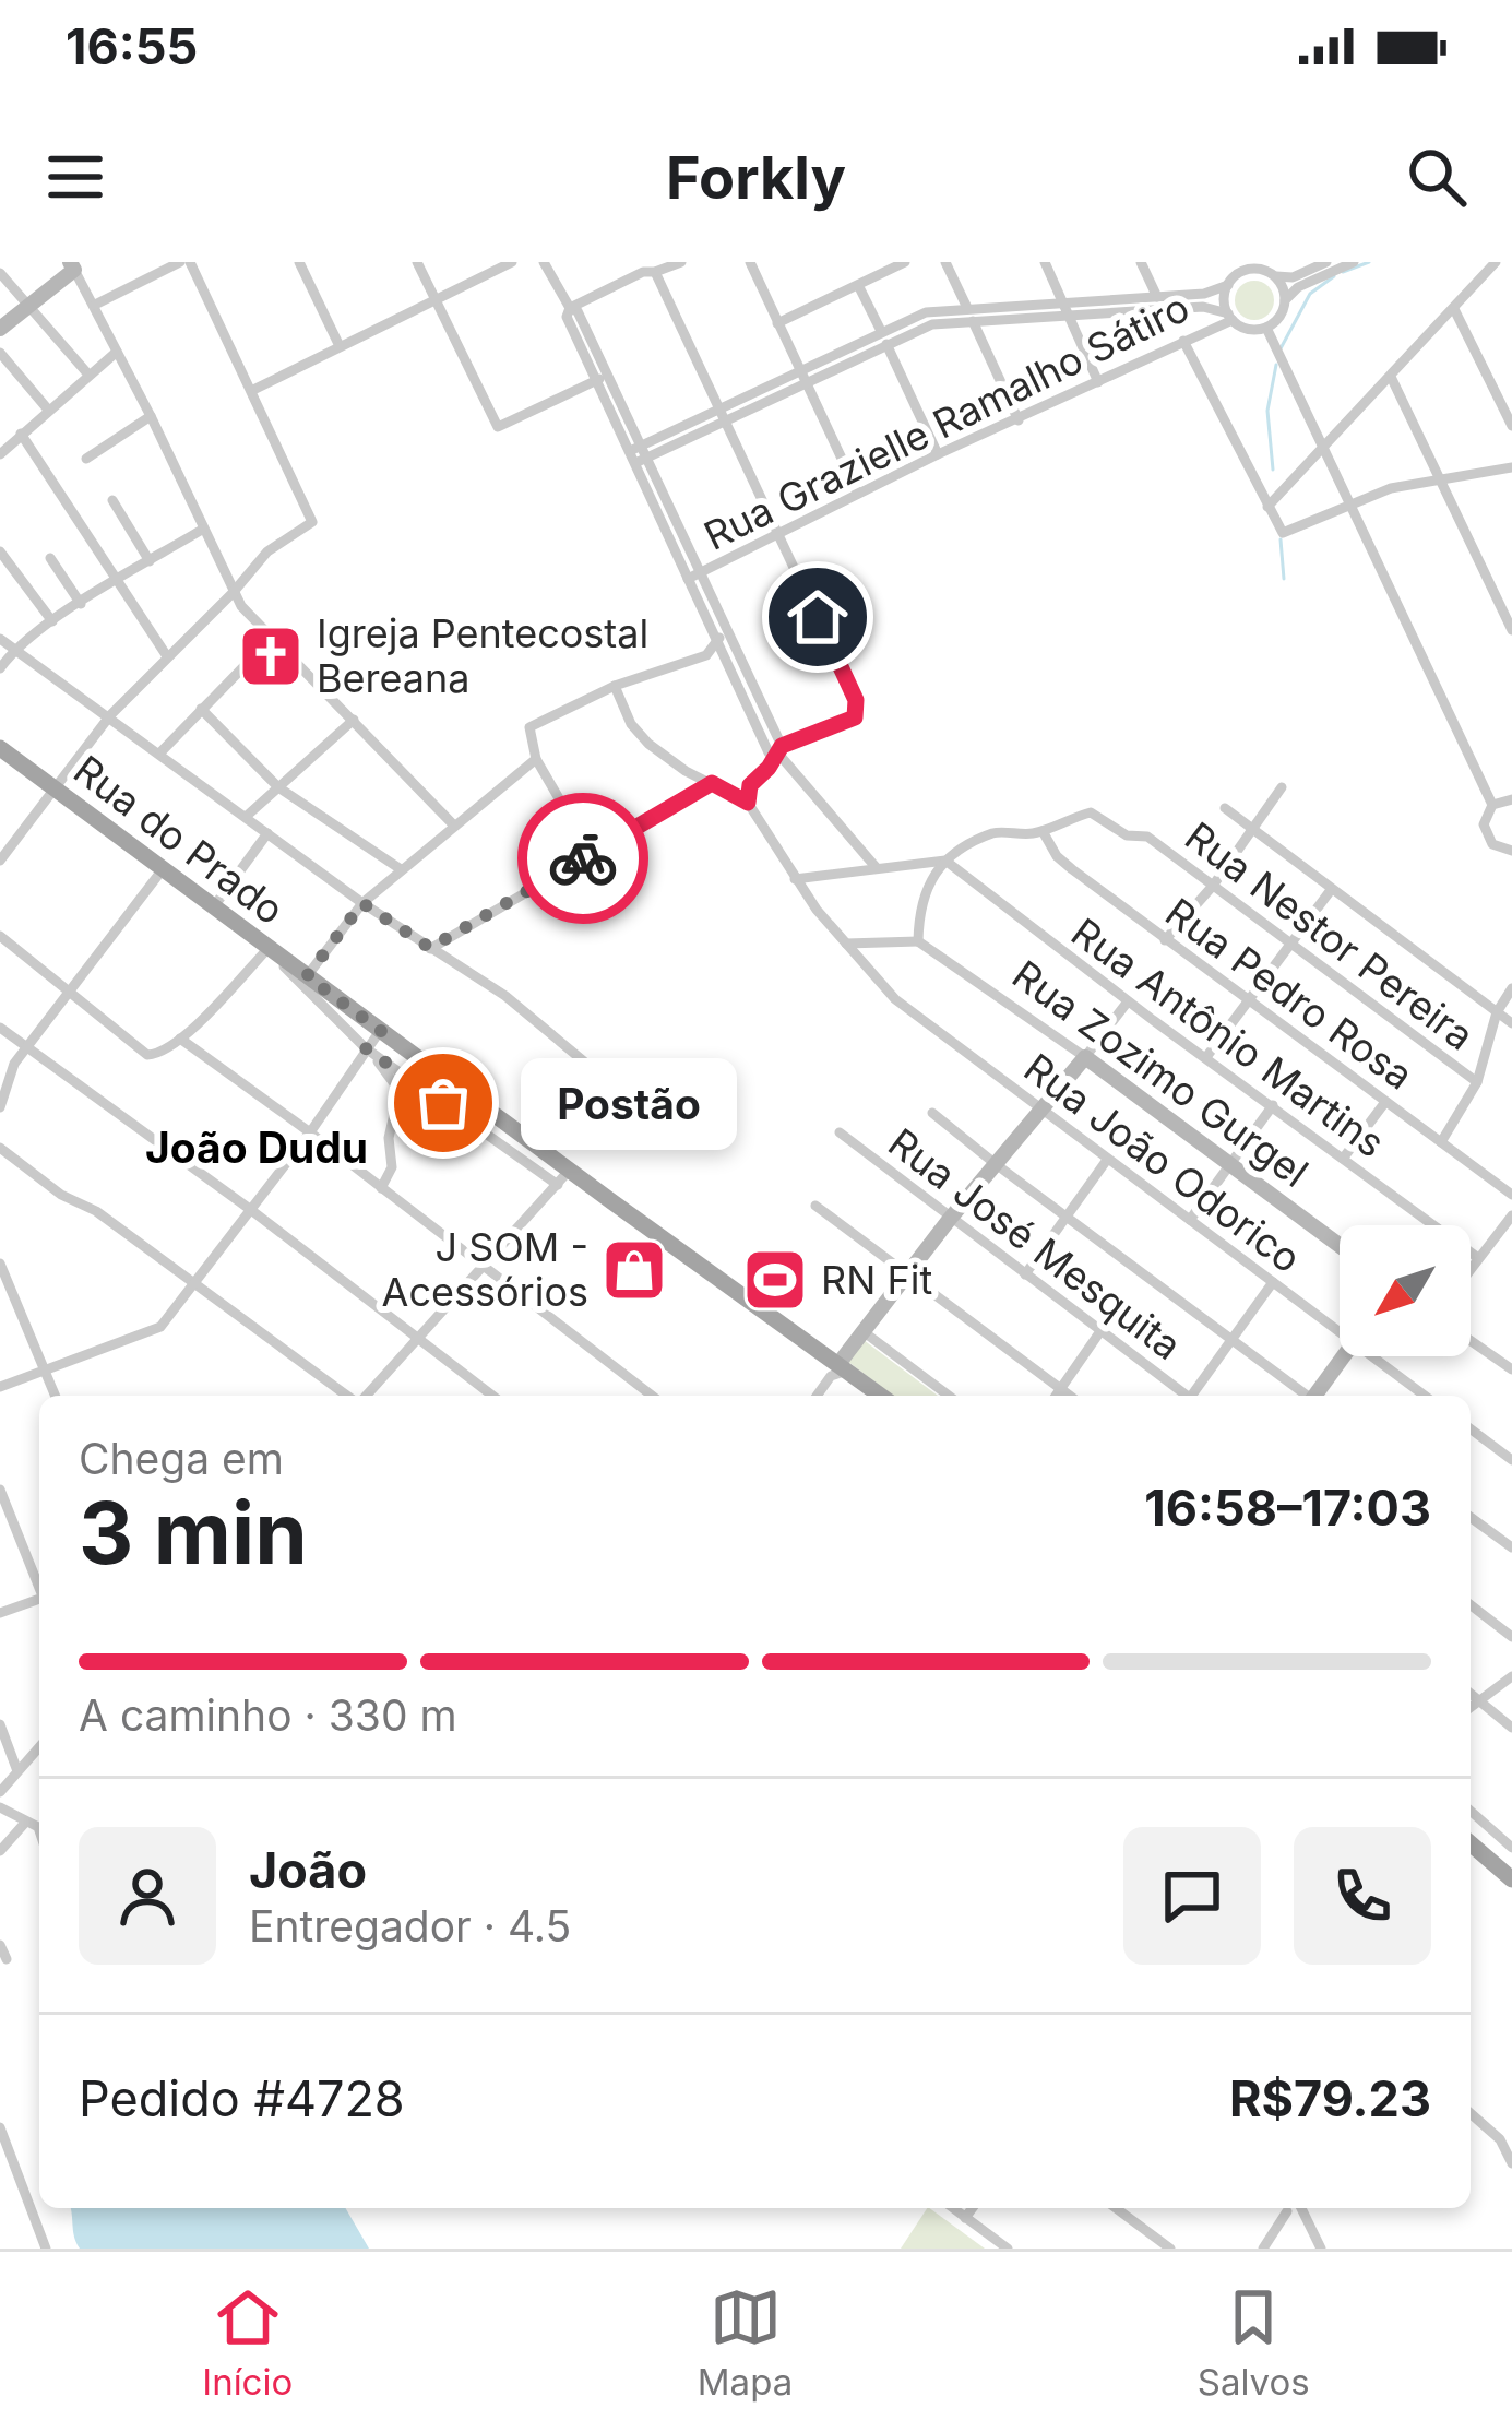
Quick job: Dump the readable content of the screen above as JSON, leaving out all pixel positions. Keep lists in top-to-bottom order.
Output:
{
  "streets": {
    "main road": ["Rua do Prado"],
    "street": [
      "Rua Grazielle Ramalho Sátiro",
      "Rua Nestor Pereira",
      "Rua Pedro Rosa",
      "Rua Antônio Martins",
      "Rua Zozimo Gurgel",
      "Rua João Odorico",
      "Rua José Mesquita"
    ]
  },
  "crossings": [
    ["Rua Nestor Pereira", "Rua Pedro Rosa"],
    ["Rua Nestor Pereira", "Rua Antônio Martins"],
    ["Rua Nestor Pereira", "Rua João Odorico"]
  ],
  "districts": ["João Dudu"],
  "places": {
    "church": ["Igreja Pentecostal Bereana"],
    "other": ["Postão"],
    "shop": ["J SOM - Acessórios"],
    "sports": ["RN Fit"]
  },
  "north": "bottom left",
  "page": {
    "status": "16:55",
    "header": "Forkly",
    "bubble": "Postão",
    "heading": ["3 min", "Chega em", "16:58–17:03"],
    "panel": [
      "João",
      "Entregador · 4.5",
      "Pedido #4728",
      "R$79.23"
    ],
    "bar": "A caminho · 330 m",
    "tabs": ["Início", "Mapa", "Salvos"]
  }
}
